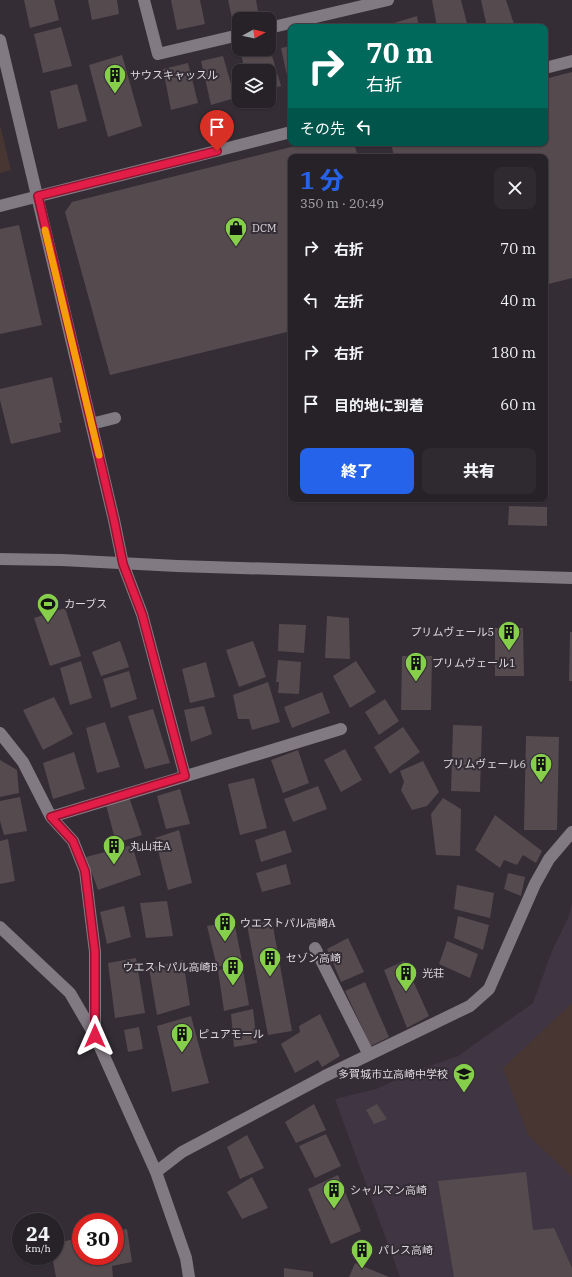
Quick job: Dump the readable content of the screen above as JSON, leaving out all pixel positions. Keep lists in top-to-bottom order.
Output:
{
  "places": {
    "building": [
      "サウスキャッスル",
      "プリムヴェール5",
      "プリムヴェール1",
      "プリムヴェール6",
      "丸山荘A",
      "ウエストパル高崎A",
      "セゾン高崎",
      "ウエストパル高崎B",
      "光荘",
      "ピュアモール",
      "シャルマン高崎",
      "パレス高崎"
    ],
    "shop": ["DCM"],
    "sports": ["カーブス"],
    "school or university": ["多賀城市立高崎中学校"]
  },
  "north": "right",
  "page": {
    "turn": ["70 m", "右折"],
    "then": "その先",
    "heading": ["1 分", "350 m · 20:49"],
    "list": [
      {
        "name": "右折",
        "value": "70 m"
      },
      {
        "name": "左折",
        "value": "40 m"
      },
      {
        "name": "右折",
        "value": "180 m"
      },
      {
        "name": "目的地に到着",
        "value": "60 m"
      }
    ],
    "buttons": ["終了", "共有"],
    "speed": "24 km/h",
    "limit": "30"
  }
}
